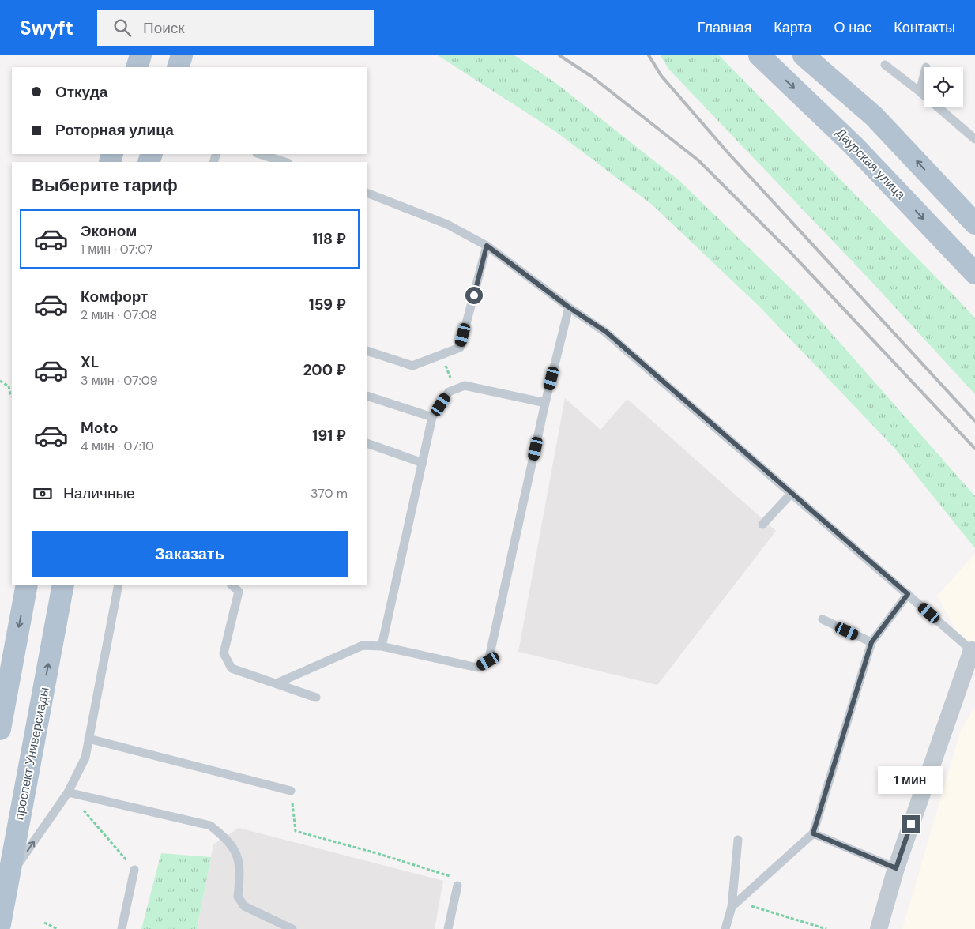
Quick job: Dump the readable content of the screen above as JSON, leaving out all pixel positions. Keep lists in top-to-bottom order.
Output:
{
  "streets": {
    "main road": ["Даурская улица", "проспект Универсиады"]
  },
  "page": {
    "header": "Swyft",
    "search": "Поиск",
    "nav": [
      "Главная",
      "Карта",
      "О нас",
      "Контакты"
    ],
    "banner": ["Откуда", "Роторная улица"],
    "heading": "Выберите тариф",
    "list": [
      {
        "name": "Эконом",
        "note": "1 мин · 07:07",
        "value": "118 ₽"
      },
      {
        "name": "Комфорт",
        "note": "2 мин · 07:08",
        "value": "159 ₽"
      },
      {
        "name": "XL",
        "note": "3 мин · 07:09",
        "value": "200 ₽"
      },
      {
        "name": "Moto",
        "note": "4 мин · 07:10",
        "value": "191 ₽"
      }
    ],
    "pay": ["Наличные", "370 m"],
    "buttons": "Заказать",
    "bubble": "1 мин"
  }
}
